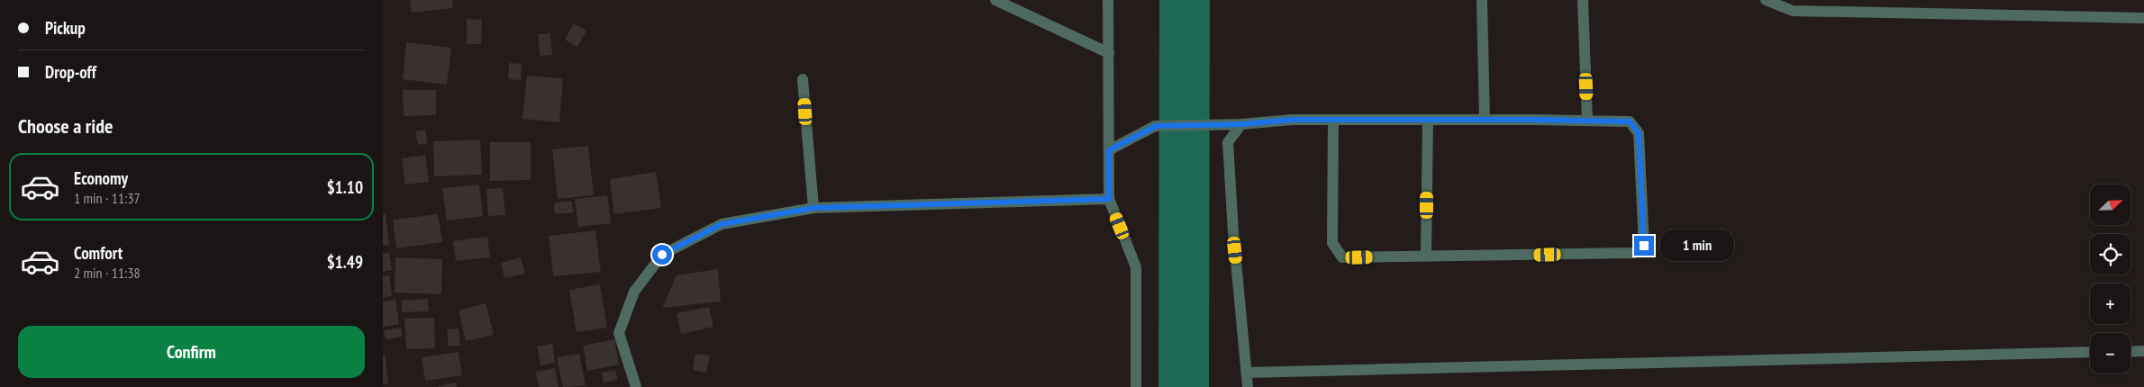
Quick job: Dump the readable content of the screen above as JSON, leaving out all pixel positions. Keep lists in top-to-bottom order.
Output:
{
  "north": "top right",
  "page": {
    "banner": ["Pickup", "Drop-off"],
    "heading": "Choose a ride",
    "list": [
      {
        "name": "Economy",
        "note": "1 min · 11:37",
        "value": "$1.10"
      },
      {
        "name": "Comfort",
        "note": "2 min · 11:38",
        "value": "$1.49"
      }
    ],
    "map_buttons": ["+", "−"],
    "bubble": "1 min",
    "buttons": "Confirm"
  }
}
